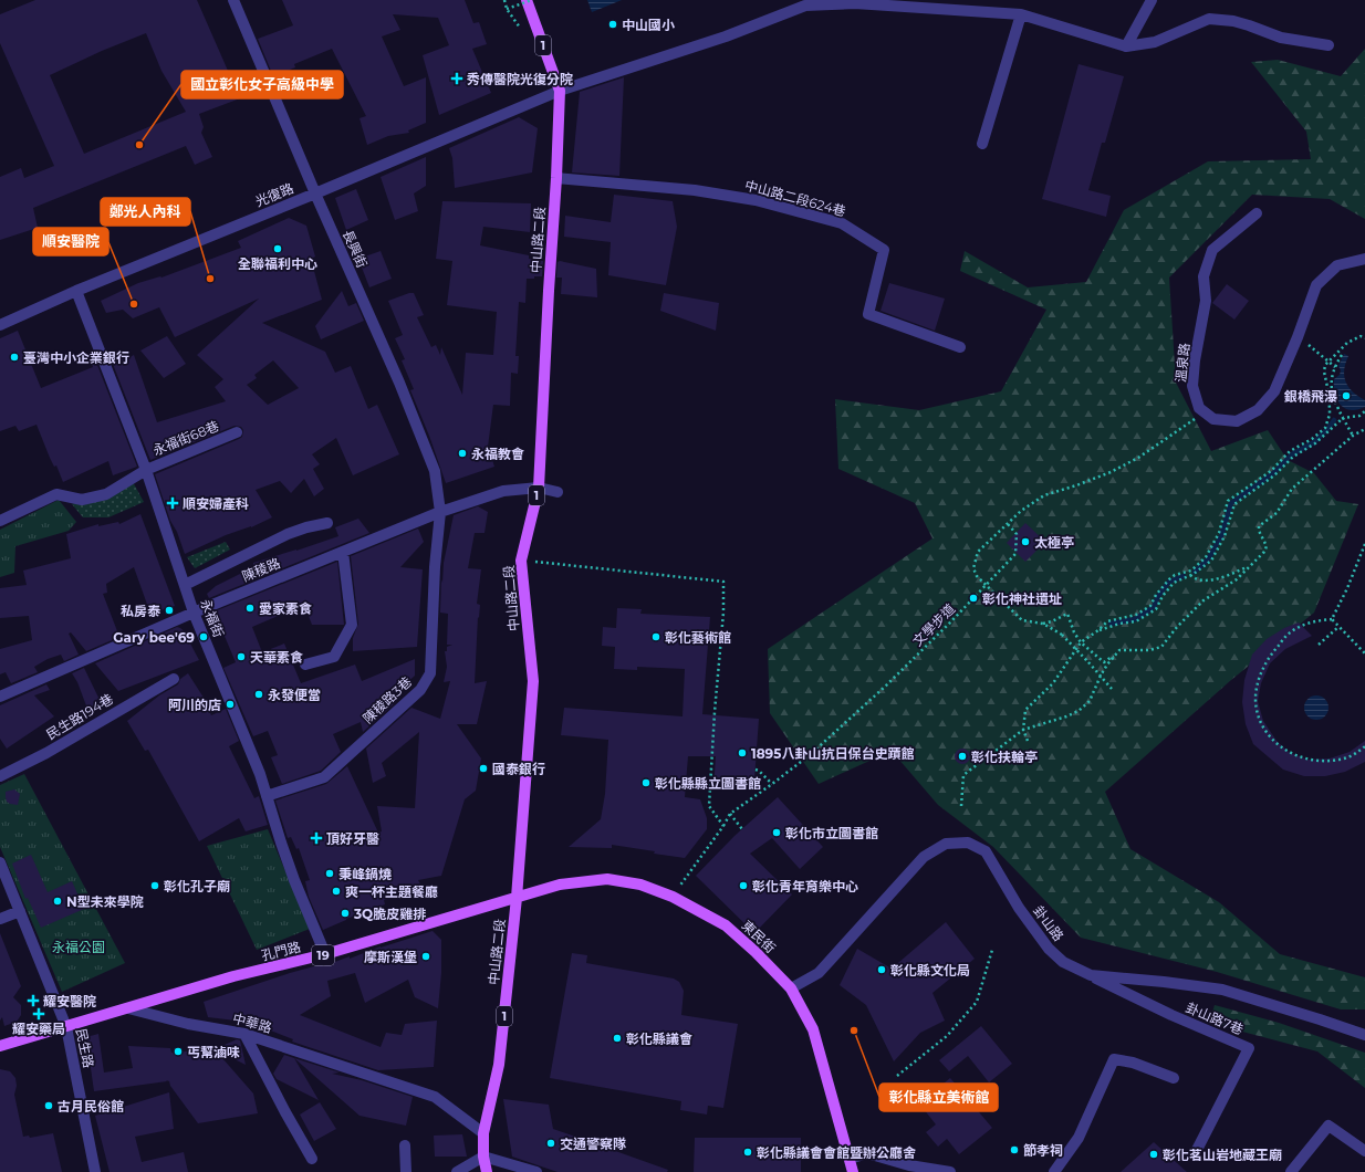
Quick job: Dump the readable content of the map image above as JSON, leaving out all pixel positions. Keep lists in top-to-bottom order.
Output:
{
  "streets": {
    "main road": [
      "1",
      "中山路二段",
      "東民街",
      "孔門路",
      "19"
    ],
    "street": [
      "光復路",
      "中山路二段624巷",
      "長興街",
      "溫泉路",
      "永福街68巷",
      "陳稜路",
      "永福街",
      "陳稜路3巷",
      "民生路194巷",
      "卦山路",
      "卦山路7巷",
      "中華路",
      "民生路"
    ],
    "path": ["文學步道"]
  },
  "crossings": [
    ["光復路", "中山路二段"],
    ["光復路", "長興街"],
    ["光復路", "永福街"],
    ["中山路二段624巷", "中山路二段"],
    ["中山路二段", "陳稜路"],
    ["中山路二段", "東民街"],
    ["中山路二段", "孔門路"],
    ["中山路二段", "中華路"],
    ["長興街", "陳稜路"],
    ["長興街", "陳稜路3巷"],
    ["永福街68巷", "永福街"],
    ["陳稜路", "永福街"],
    ["陳稜路", "陳稜路3巷"],
    ["永福街", "陳稜路3巷"],
    ["永福街", "孔門路"],
    ["文學步道", "東民街"],
    ["卦山路", "東民街"],
    ["卦山路", "卦山路7巷"],
    ["東民街", "孔門路"],
    ["孔門路", "19"],
    ["孔門路", "中華路"],
    ["19", "中華路"],
    ["19", "民生路"]
  ],
  "parks": ["永福公園"],
  "places": {
    "other": [
      "中山國小",
      "國立彰化女子高級中學",
      "全聯福利中心",
      "鄭光人內科",
      "順安醫院",
      "臺灣中小企業銀行",
      "銀橋飛瀑",
      "永福教會",
      "太極亭",
      "彰化神社遺址",
      "愛家素食",
      "私房泰",
      "Gary bee'69",
      "彰化藝術館",
      "天華素食",
      "永發便當",
      "阿川的店",
      "1895八卦山抗日保台史蹟館",
      "彰化扶輪亭",
      "國泰銀行",
      "彰化縣縣立圖書館",
      "彰化市立圖書館",
      "秉峰鍋燒",
      "彰化孔子廟",
      "彰化青年育樂中心",
      "爽一杯主題餐廳",
      "N型未來學院",
      "3Q脆皮雞排",
      "摩斯漢堡",
      "彰化縣文化局",
      "彰化縣立美術館",
      "彰化縣議會",
      "丐幫滷味",
      "古月民俗館",
      "交通警察隊",
      "節孝祠",
      "彰化縣議會會館暨辦公廳舍",
      "彰化茗山岩地藏王廟"
    ],
    "health": [
      "秀傳醫院光復分院",
      "順安婦產科",
      "頂好牙醫",
      "耀安醫院",
      "耀安藥局"
    ]
  }
}
